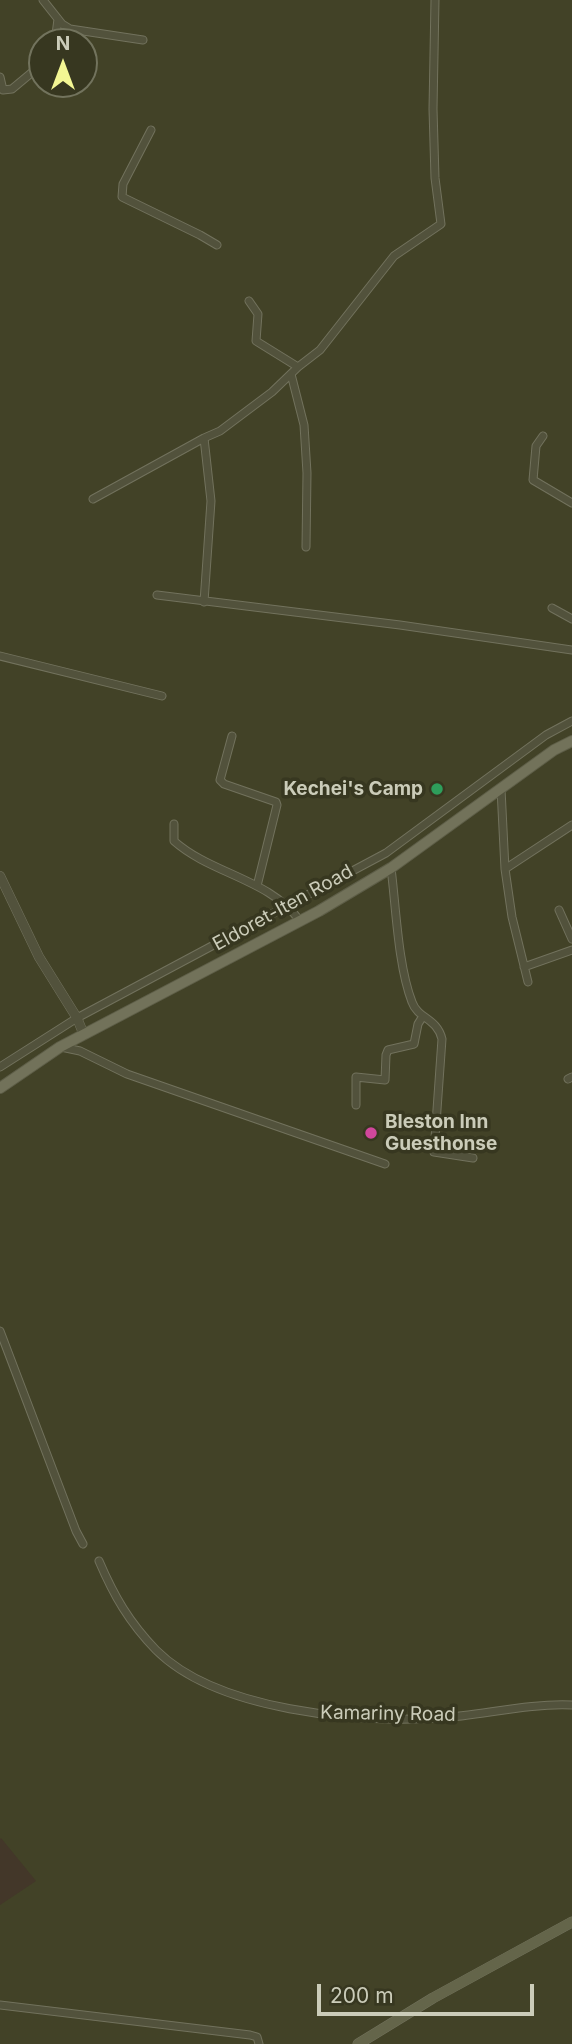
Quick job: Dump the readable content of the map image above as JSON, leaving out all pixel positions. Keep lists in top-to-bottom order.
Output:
{
  "streets": {
    "main road": ["Eldoret-Iten Road"],
    "street": ["Kamariny Road"]
  },
  "places": ["Kechei's Camp", "Bleston Inn Guesthonse"],
  "scale_bar": "200 m",
  "north": "top"
}
